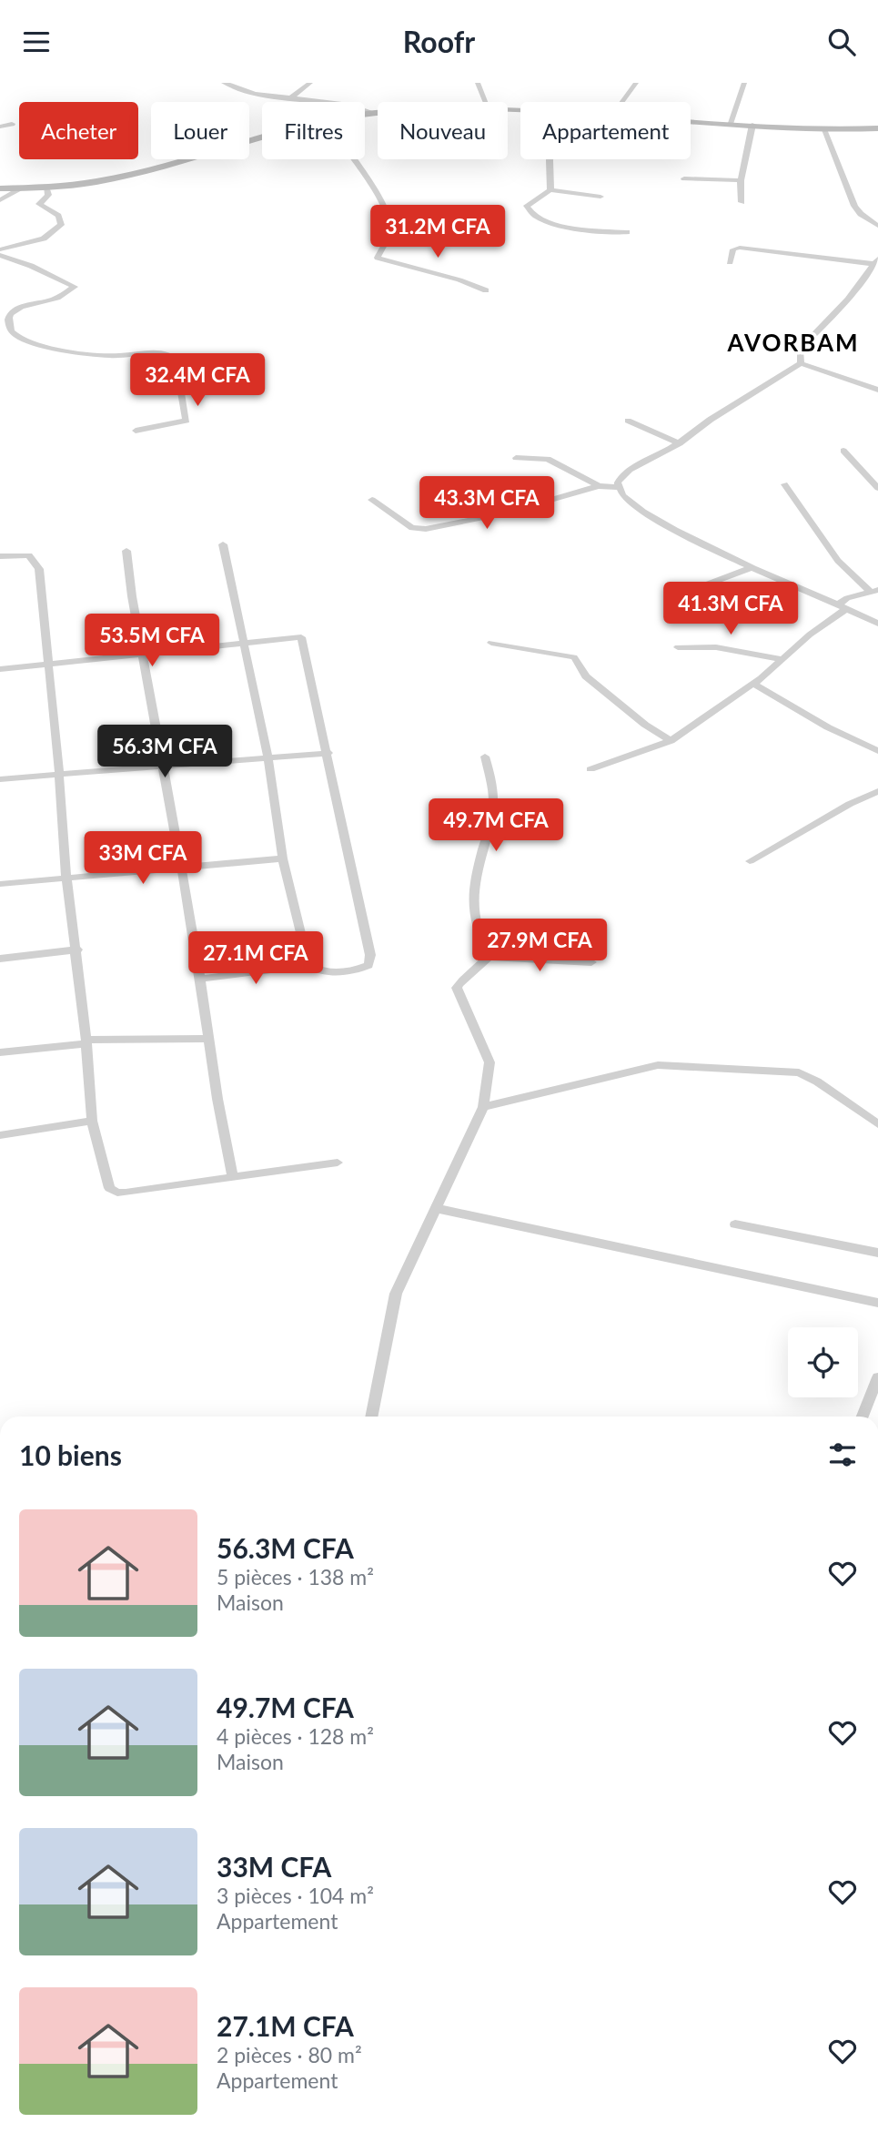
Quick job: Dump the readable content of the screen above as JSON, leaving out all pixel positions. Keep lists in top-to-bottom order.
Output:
{
  "districts": ["AVORBAM"],
  "page": {
    "header": "Roofr",
    "chip": [
      "Acheter",
      "Louer",
      "Filtres",
      "Nouveau",
      "Appartement"
    ],
    "price": [
      "31.2M CFA",
      "32.4M CFA",
      "43.3M CFA",
      "41.3M CFA",
      "53.5M CFA",
      "56.3M CFA",
      "49.7M CFA",
      "33M CFA",
      "27.9M CFA",
      "27.1M CFA"
    ],
    "heading": "10 biens",
    "list": [
      {
        "name": "56.3M CFA",
        "note": "5 pièces · 138 m² · Maison"
      },
      {
        "name": "49.7M CFA",
        "note": "4 pièces · 128 m² · Maison"
      },
      {
        "name": "33M CFA",
        "note": "3 pièces · 104 m² · Appartement"
      },
      {
        "name": "27.1M CFA",
        "note": "2 pièces · 80 m² · Appartement"
      }
    ]
  }
}
